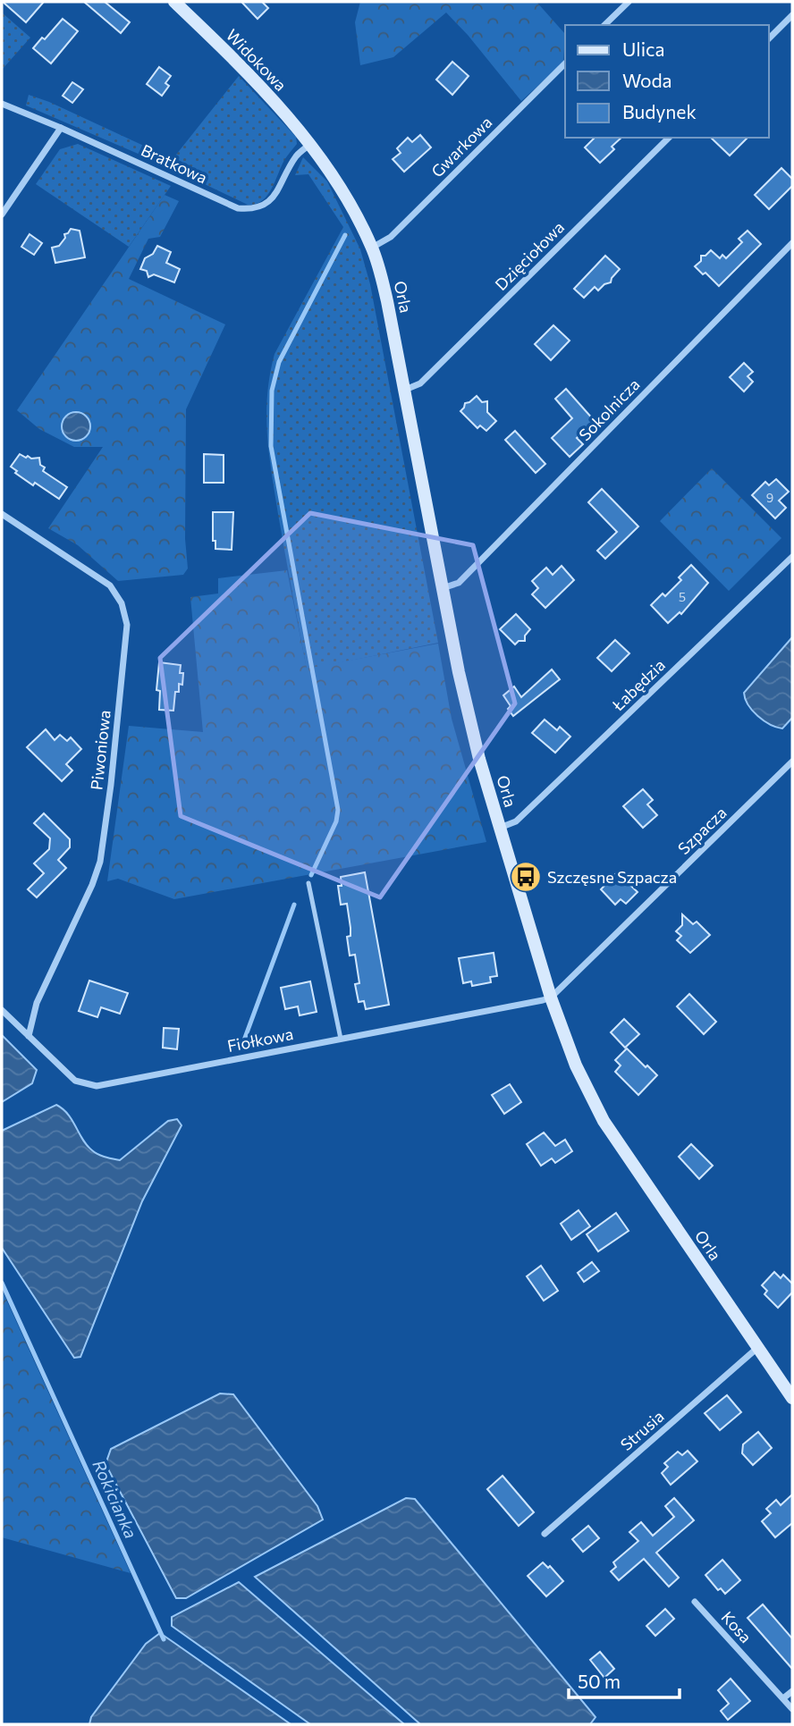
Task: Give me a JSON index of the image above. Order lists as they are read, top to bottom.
{
  "streets": {
    "street": [
      "Widokowa",
      "Gwarkowa",
      "Bratkowa",
      "Dzięciołowa",
      "Orla",
      "Sokolnicza",
      "Łabędzia",
      "Piwoniowa",
      "Szpacza",
      "Fiołkowa",
      "Strusia",
      "Kosa"
    ]
  },
  "crossings": [
    ["Widokowa", "Bratkowa"],
    ["Widokowa", "Orla"],
    ["Gwarkowa", "Orla"],
    ["Bratkowa", "Orla"],
    ["Dzięciołowa", "Orla"],
    ["Orla", "Sokolnicza"],
    ["Orla", "Łabędzia"],
    ["Orla", "Szpacza"],
    ["Orla", "Fiołkowa"],
    ["Orla", "Strusia"],
    ["Piwoniowa", "Fiołkowa"],
    ["Szpacza", "Fiołkowa"]
  ],
  "water": ["Rokicianka"],
  "places": {
    "bus stop": ["Szczęsne Szpacza"]
  },
  "house_numbers": ["9", "5"],
  "legend": ["Ulica", "Woda", "Budynek"],
  "scale_bar": "50 m"
}
